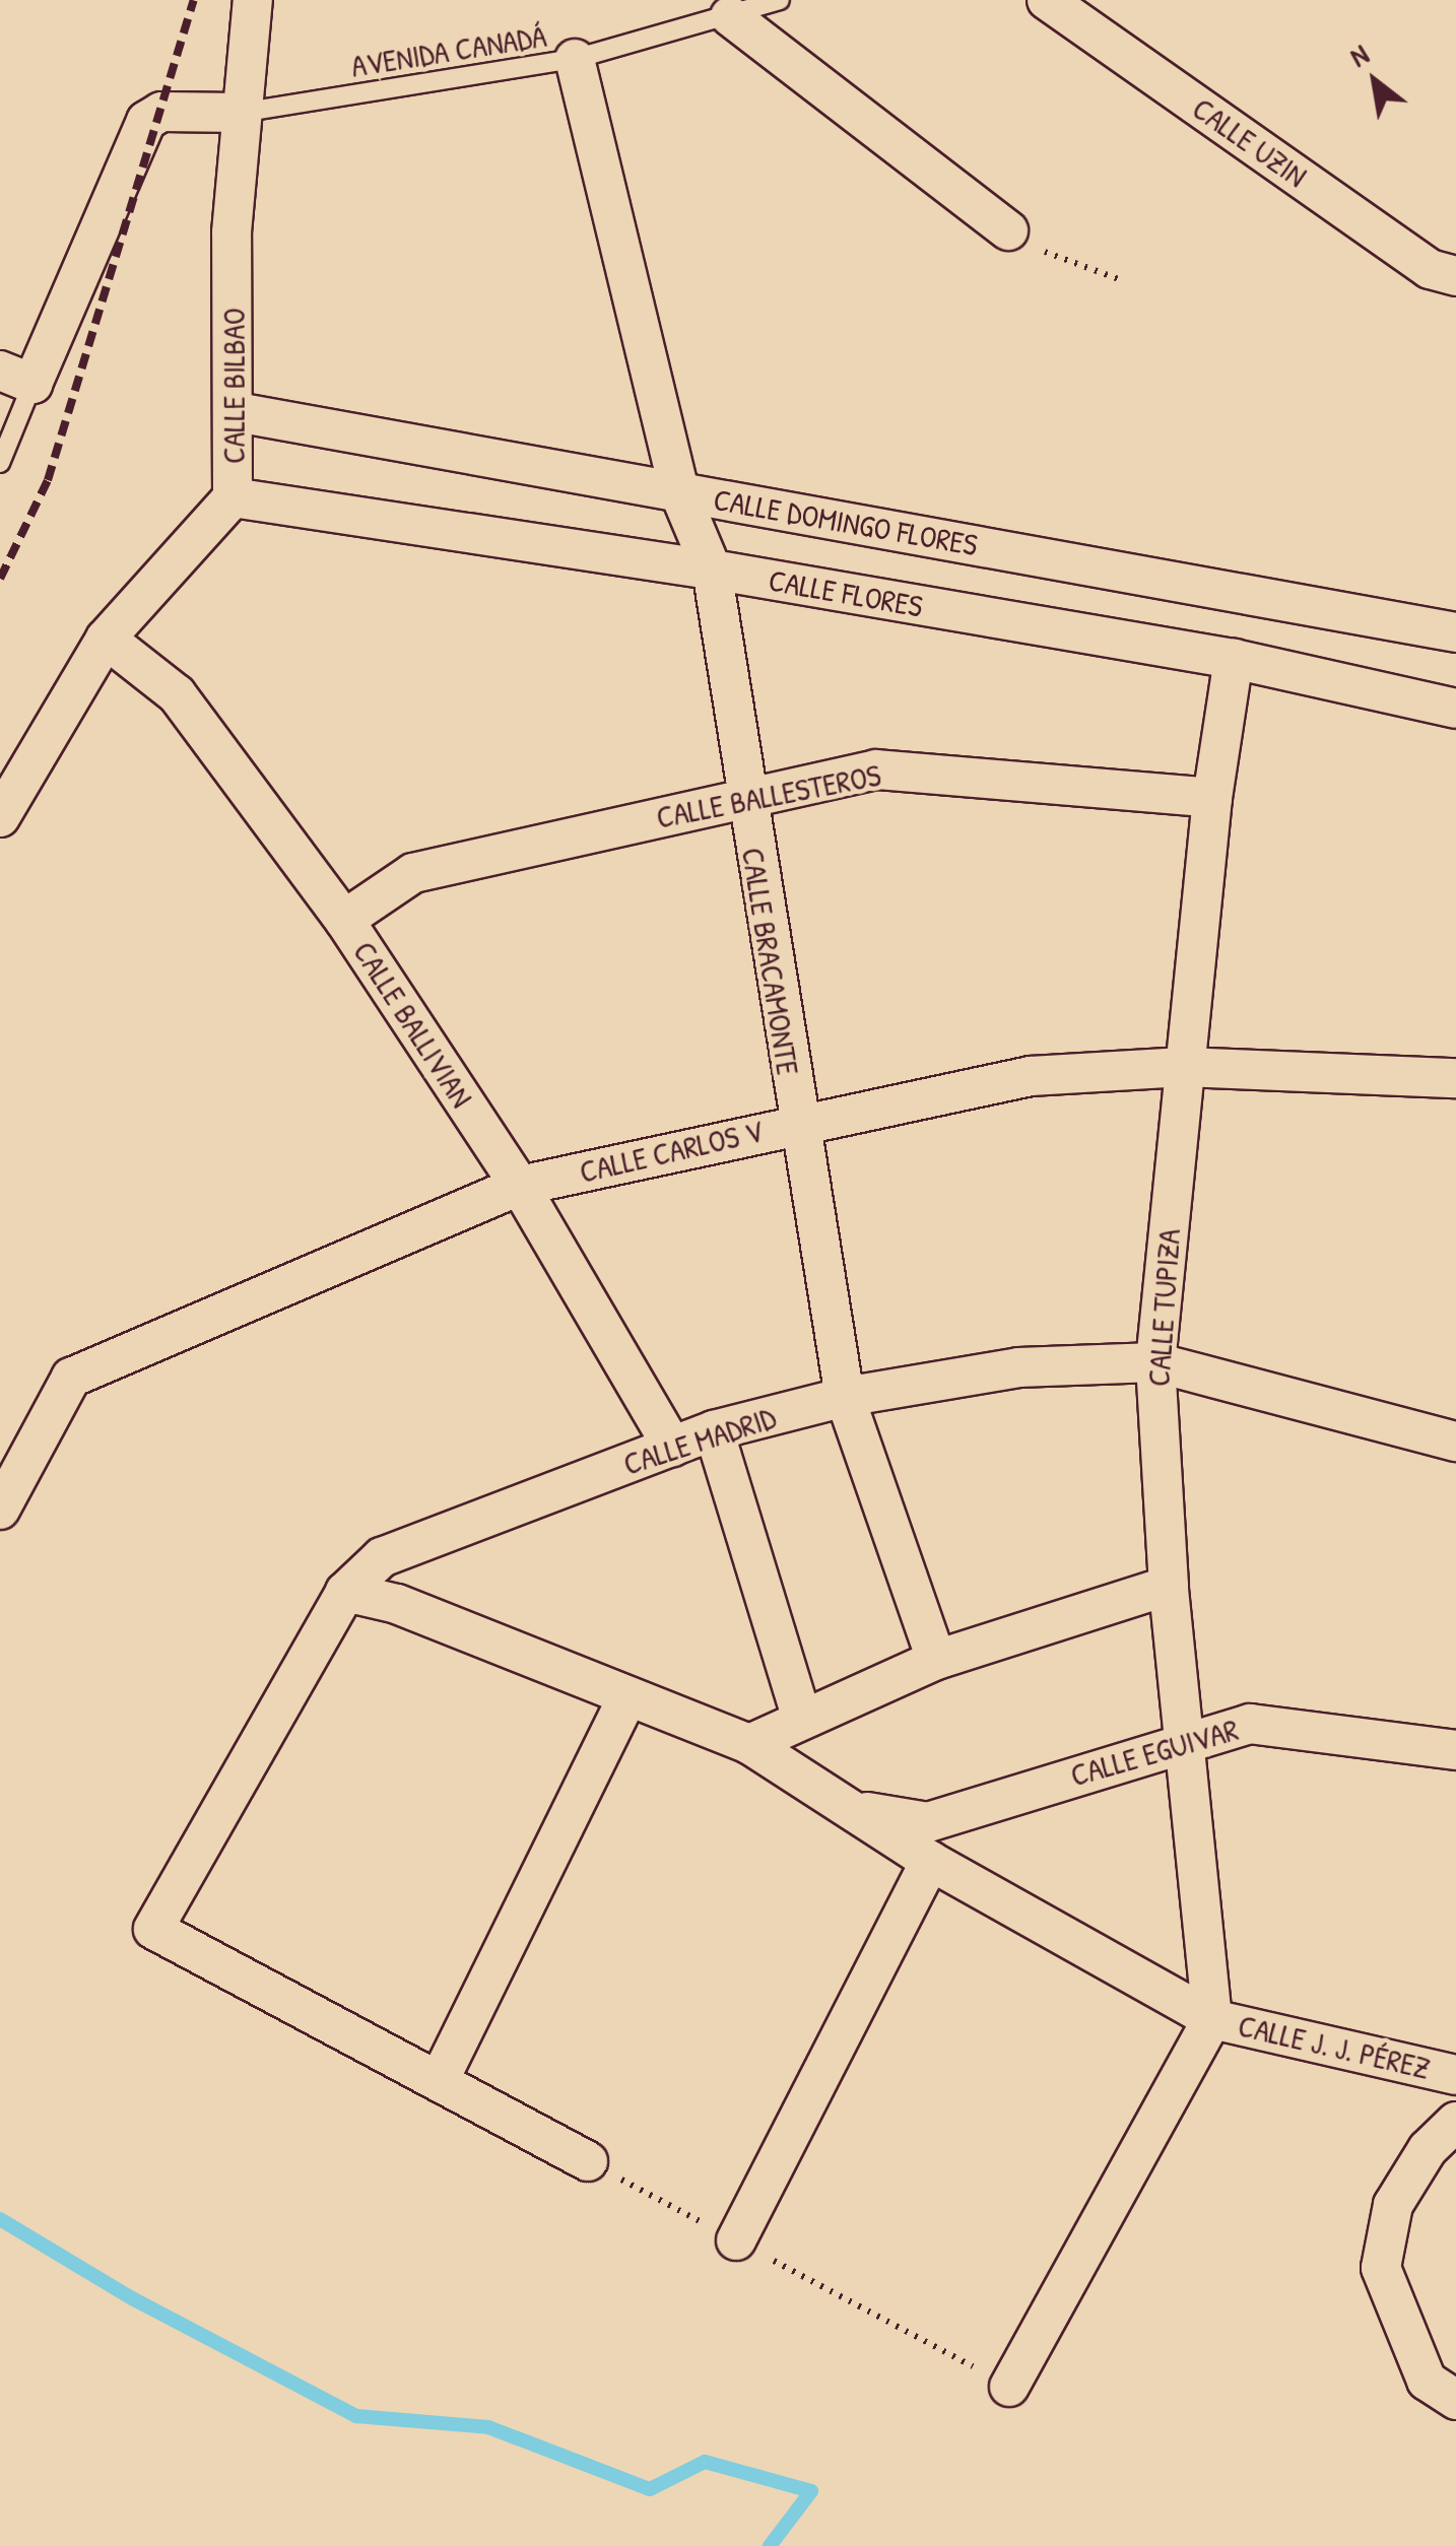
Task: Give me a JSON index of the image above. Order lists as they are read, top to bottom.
{
  "streets": {
    "street": [
      "CALLE UZIN",
      "CALLE BILBAO",
      "CALLE DOMINGO FLORES",
      "CALLE FLORES",
      "CALLE BALLESTEROS",
      "CALLE BRACAMONTE",
      "CALLE BALLIVIAN",
      "CALLE CARLOS V",
      "CALLE TUPIZA",
      "CALLE MADRID",
      "CALLE EGUIVAR",
      "CALLE J. J. PÉREZ"
    ],
    "lane": ["AVENIDA CANADÁ"]
  },
  "crossings": [
    ["AVENIDA CANADÁ", "CALLE BILBAO"],
    ["AVENIDA CANADÁ", "CALLE BRACAMONTE"],
    ["CALLE BILBAO", "CALLE DOMINGO FLORES"],
    ["CALLE BILBAO", "CALLE FLORES"],
    ["CALLE BILBAO", "CALLE BALLIVIAN"],
    ["CALLE DOMINGO FLORES", "CALLE BRACAMONTE"],
    ["CALLE FLORES", "CALLE BRACAMONTE"],
    ["CALLE FLORES", "CALLE TUPIZA"],
    ["CALLE BALLESTEROS", "CALLE BRACAMONTE"],
    ["CALLE BALLESTEROS", "CALLE BALLIVIAN"],
    ["CALLE BALLESTEROS", "CALLE TUPIZA"],
    ["CALLE BRACAMONTE", "CALLE CARLOS V"],
    ["CALLE BRACAMONTE", "CALLE MADRID"],
    ["CALLE BALLIVIAN", "CALLE CARLOS V"],
    ["CALLE BALLIVIAN", "CALLE MADRID"],
    ["CALLE CARLOS V", "CALLE TUPIZA"],
    ["CALLE TUPIZA", "CALLE MADRID"],
    ["CALLE TUPIZA", "CALLE EGUIVAR"],
    ["CALLE TUPIZA", "CALLE J. J. PÉREZ"],
    ["CALLE MADRID", "CALLE J. J. PÉREZ"],
    ["CALLE EGUIVAR", "CALLE J. J. PÉREZ"]
  ],
  "north": "top left"
}
